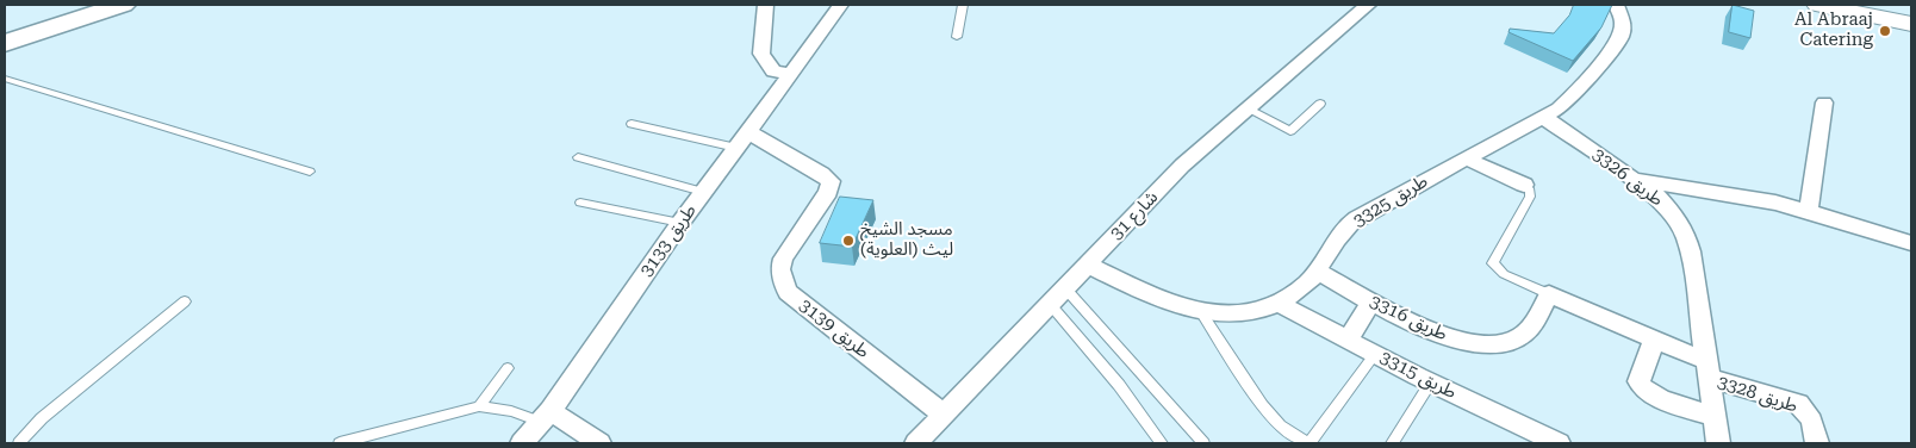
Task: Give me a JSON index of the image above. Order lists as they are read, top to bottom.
{
  "streets": {
    "street": [
      "طريق 3326",
      "طريق 3325",
      "شارع 31",
      "طريق 3133",
      "طريق 3316",
      "طريق 3139",
      "طريق 3315",
      "طريق 3328"
    ]
  },
  "crossings": [
    ["طريق 3326", "طريق 3325"],
    ["طريق 3326", "طريق 3328"],
    ["طريق 3325", "شارع 31"],
    ["طريق 3325", "طريق 3316"],
    ["طريق 3325", "طريق 3315"],
    ["شارع 31", "طريق 3139"],
    ["طريق 3133", "طريق 3139"]
  ],
  "places": ["Al Abraaj Catering", "مسجد الشيخ ليث (العلوية)"]
}
